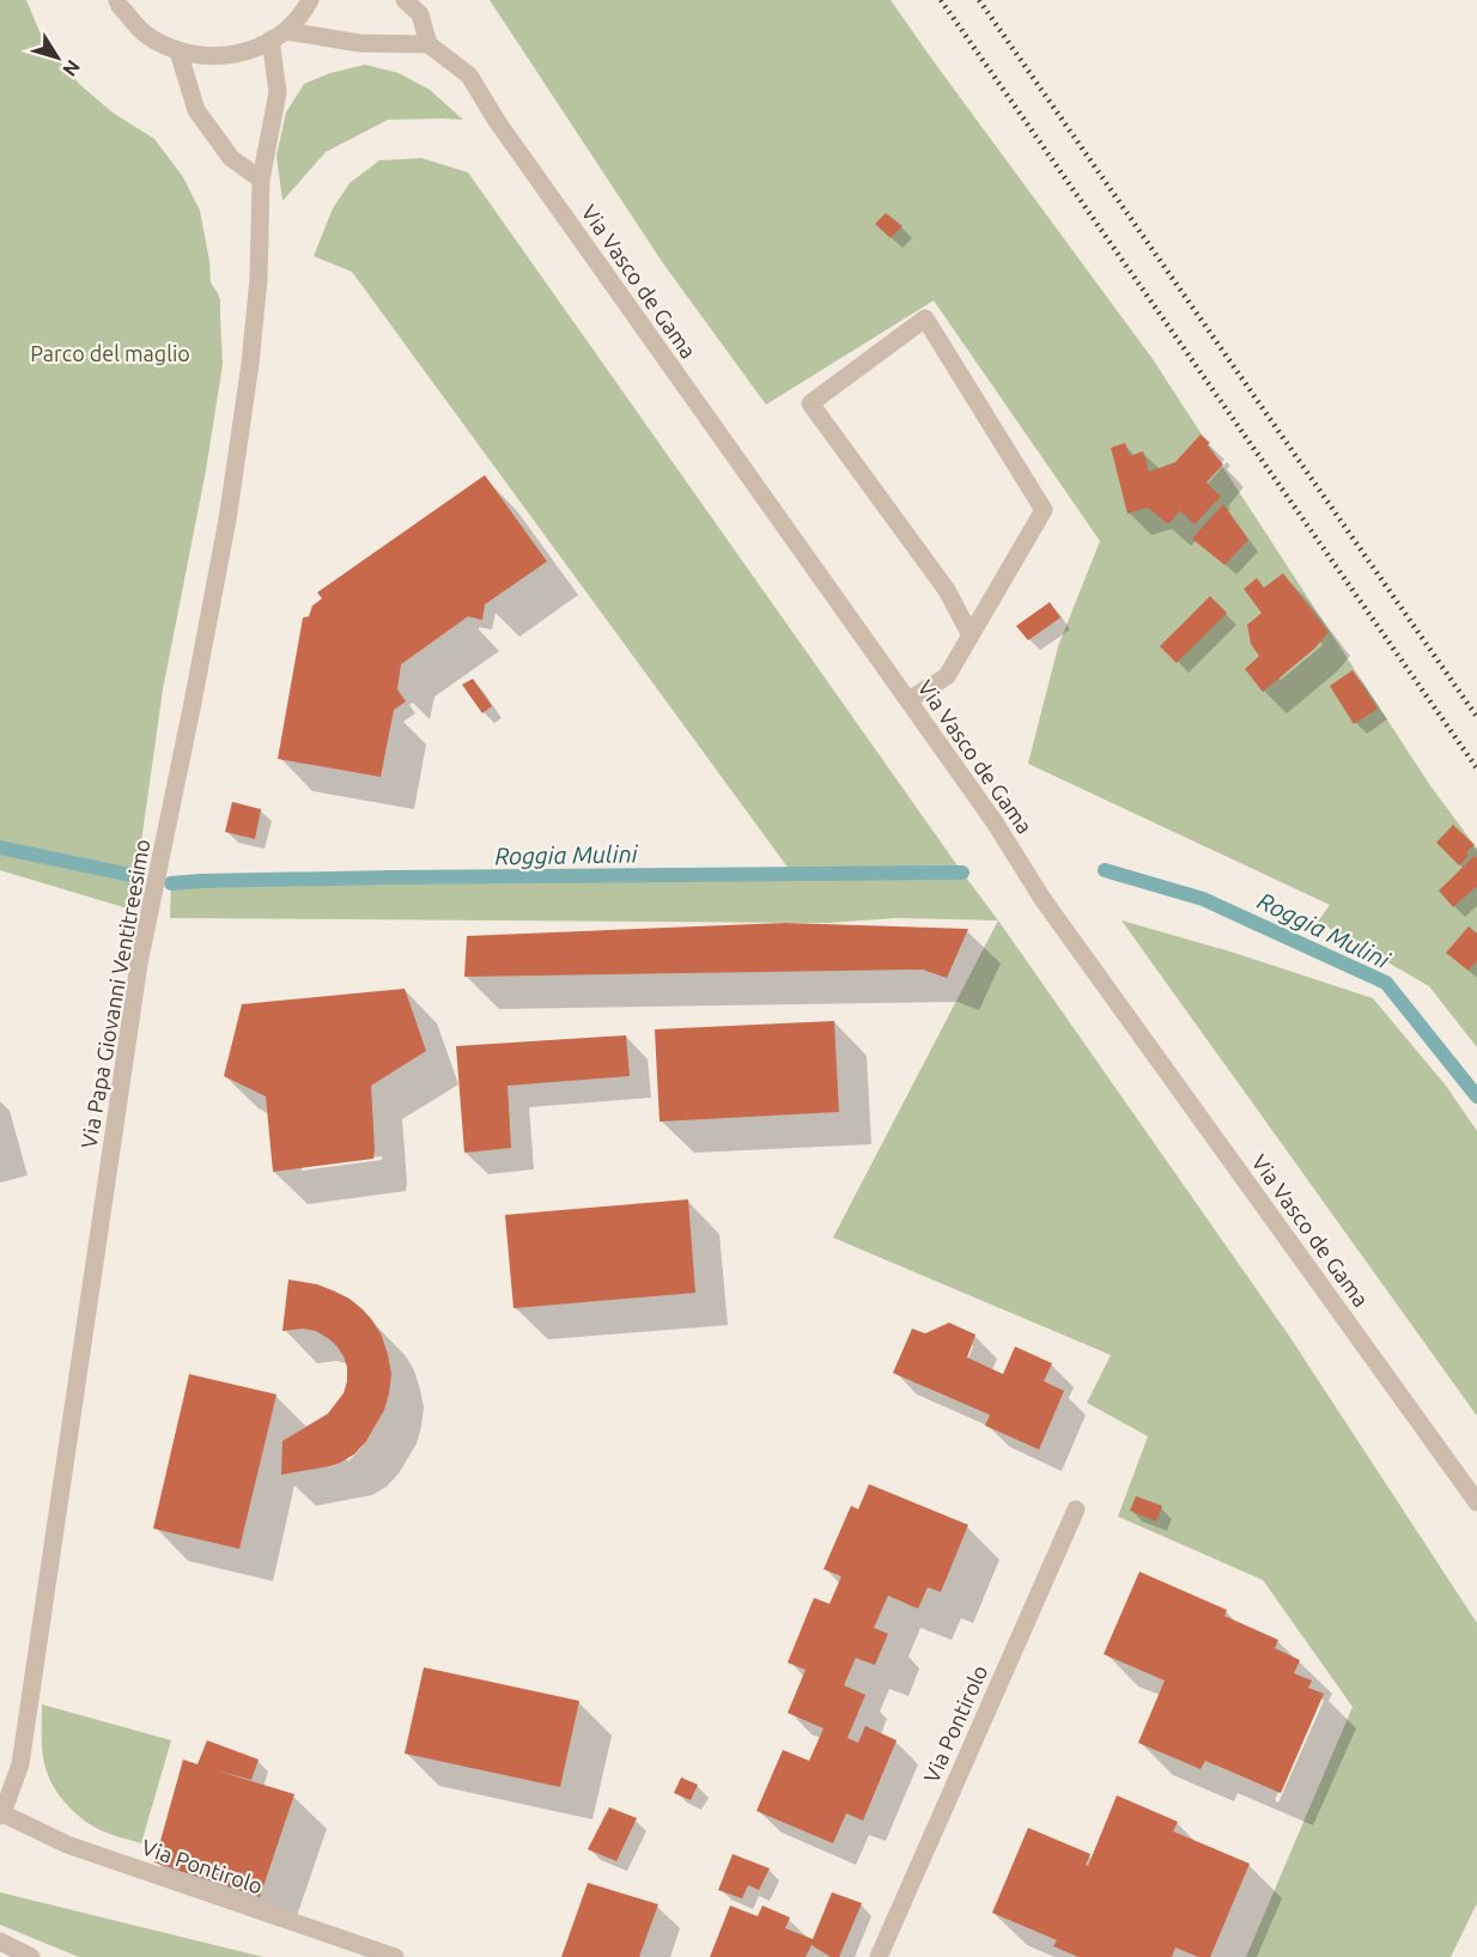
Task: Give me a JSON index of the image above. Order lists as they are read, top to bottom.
{
  "streets": {
    "street": ["Via Vasco de Gama", "Via Papa Giovanni Ventitreesimo", "Via Pontirolo"]
  },
  "crossings": [
    ["Via Papa Giovanni Ventitreesimo", "Via Pontirolo"]
  ],
  "water": ["Roggia Mulini"],
  "parks": ["Parco del maglio"],
  "north": "bottom right"
}
